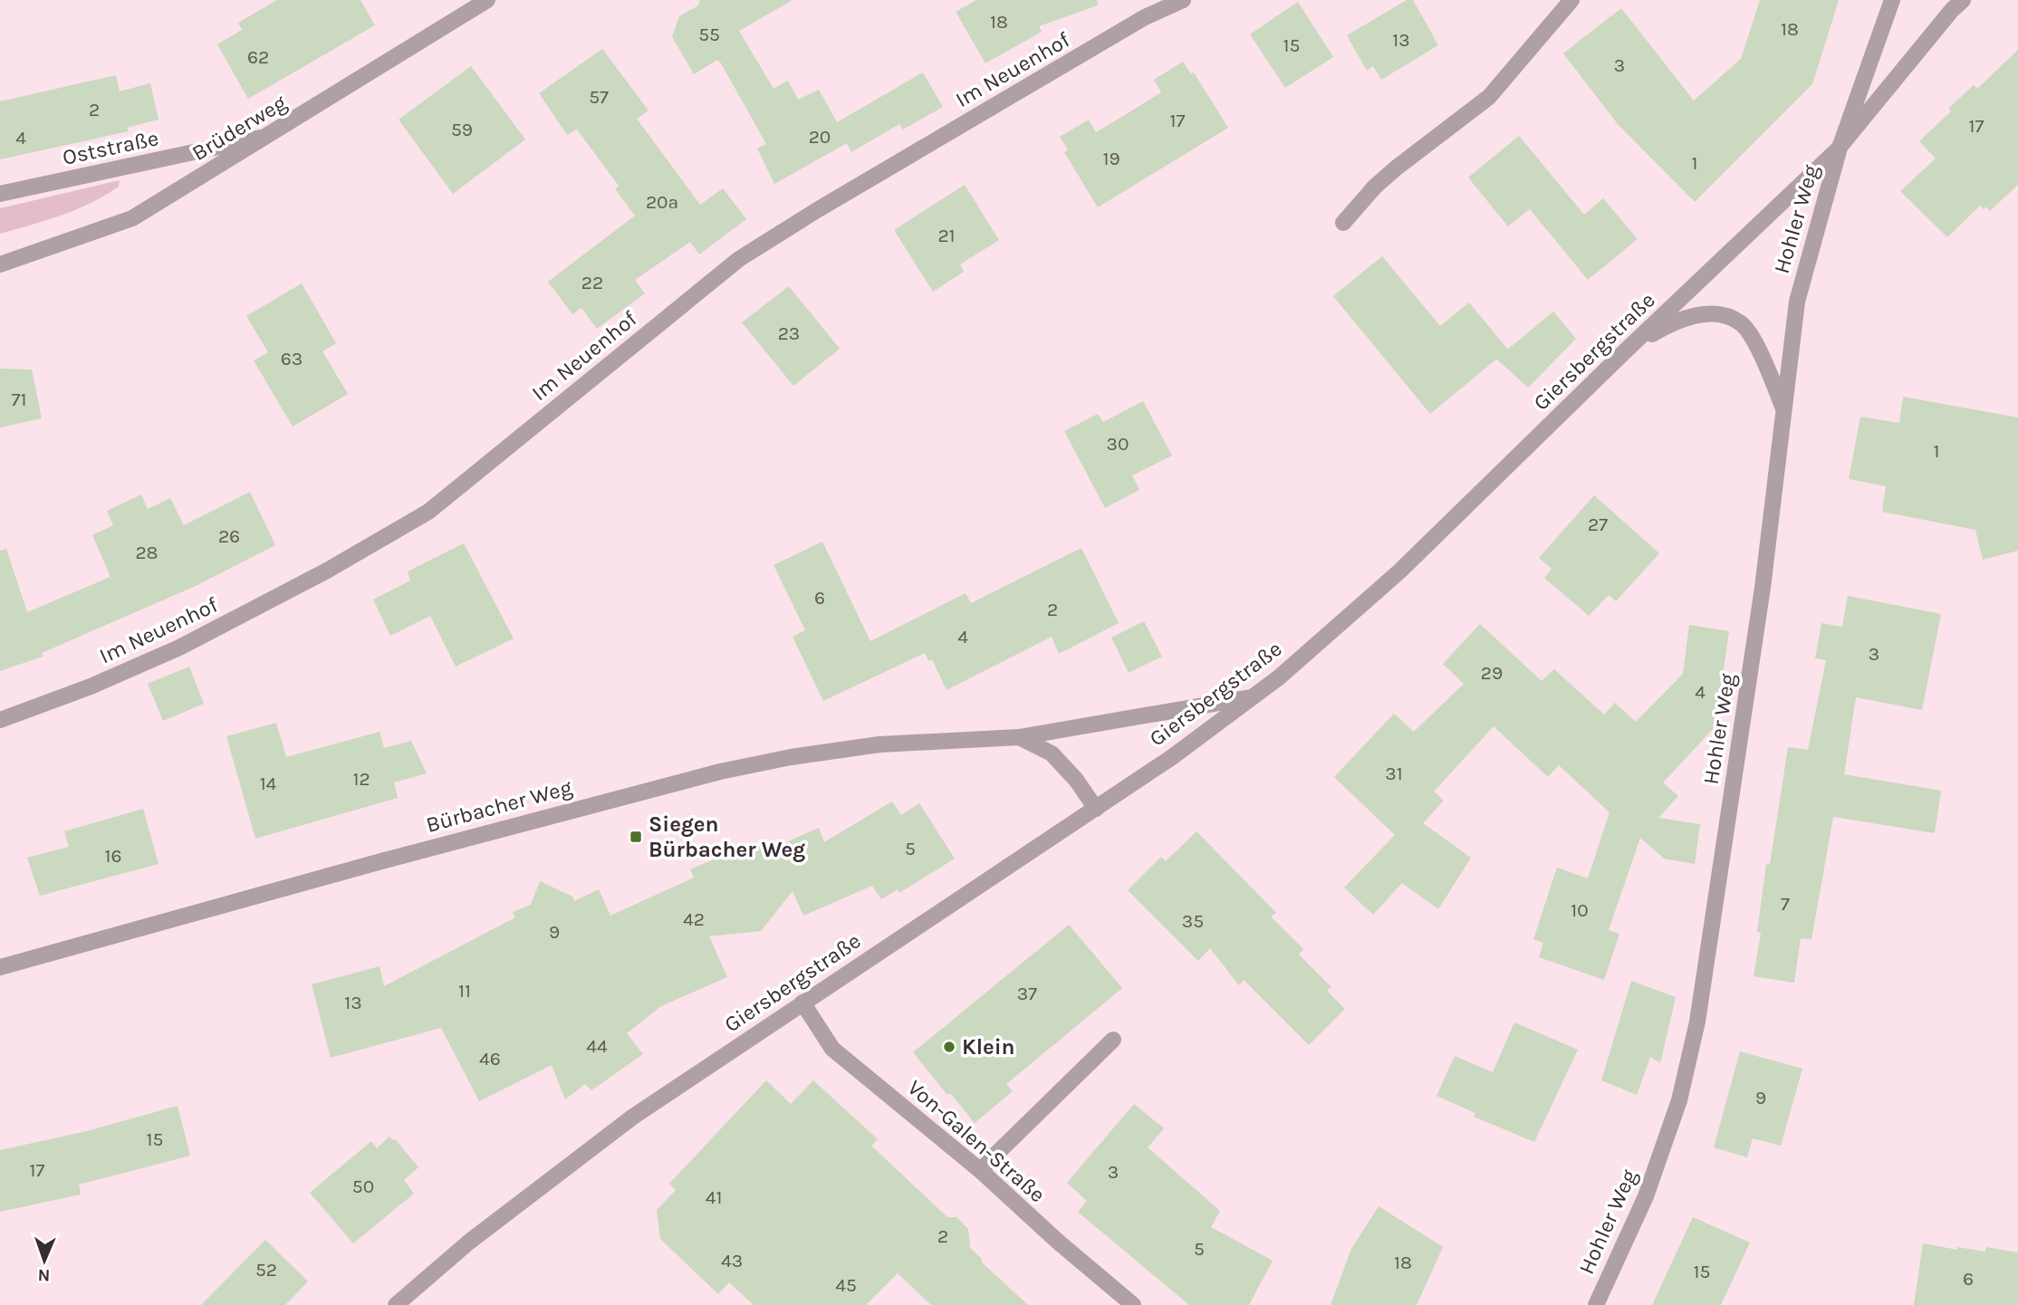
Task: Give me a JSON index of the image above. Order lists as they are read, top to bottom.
{
  "streets": {
    "street": [
      "Im Neuenhof",
      "Brüderweg",
      "Oststraße",
      "Hohler Weg",
      "Giersbergstraße",
      "Bürbacher Weg",
      "Von-Galen-Straße"
    ]
  },
  "crossings": [
    ["Brüderweg", "Oststraße"],
    ["Hohler Weg", "Giersbergstraße"],
    ["Giersbergstraße", "Bürbacher Weg"],
    ["Giersbergstraße", "Von-Galen-Straße"]
  ],
  "places": {
    "transit": ["Siegen Bürbacher Weg"],
    "other": ["Klein"]
  },
  "house_numbers": [
    "18",
    "18",
    "55",
    "13",
    "15",
    "62",
    "3",
    "57",
    "2",
    "17",
    "17",
    "59",
    "20",
    "4",
    "19",
    "1",
    "20a",
    "21",
    "22",
    "23",
    "63",
    "71",
    "30",
    "1",
    "27",
    "26",
    "28",
    "6",
    "2",
    "4",
    "3",
    "29",
    "4",
    "31",
    "12",
    "14",
    "5",
    "16",
    "7",
    "10",
    "42",
    "35",
    "9",
    "11",
    "37",
    "13",
    "44",
    "46",
    "9",
    "15",
    "17",
    "3",
    "50",
    "41",
    "2",
    "5",
    "43",
    "18",
    "52",
    "15",
    "6",
    "45"
  ],
  "north": "bottom"
}
